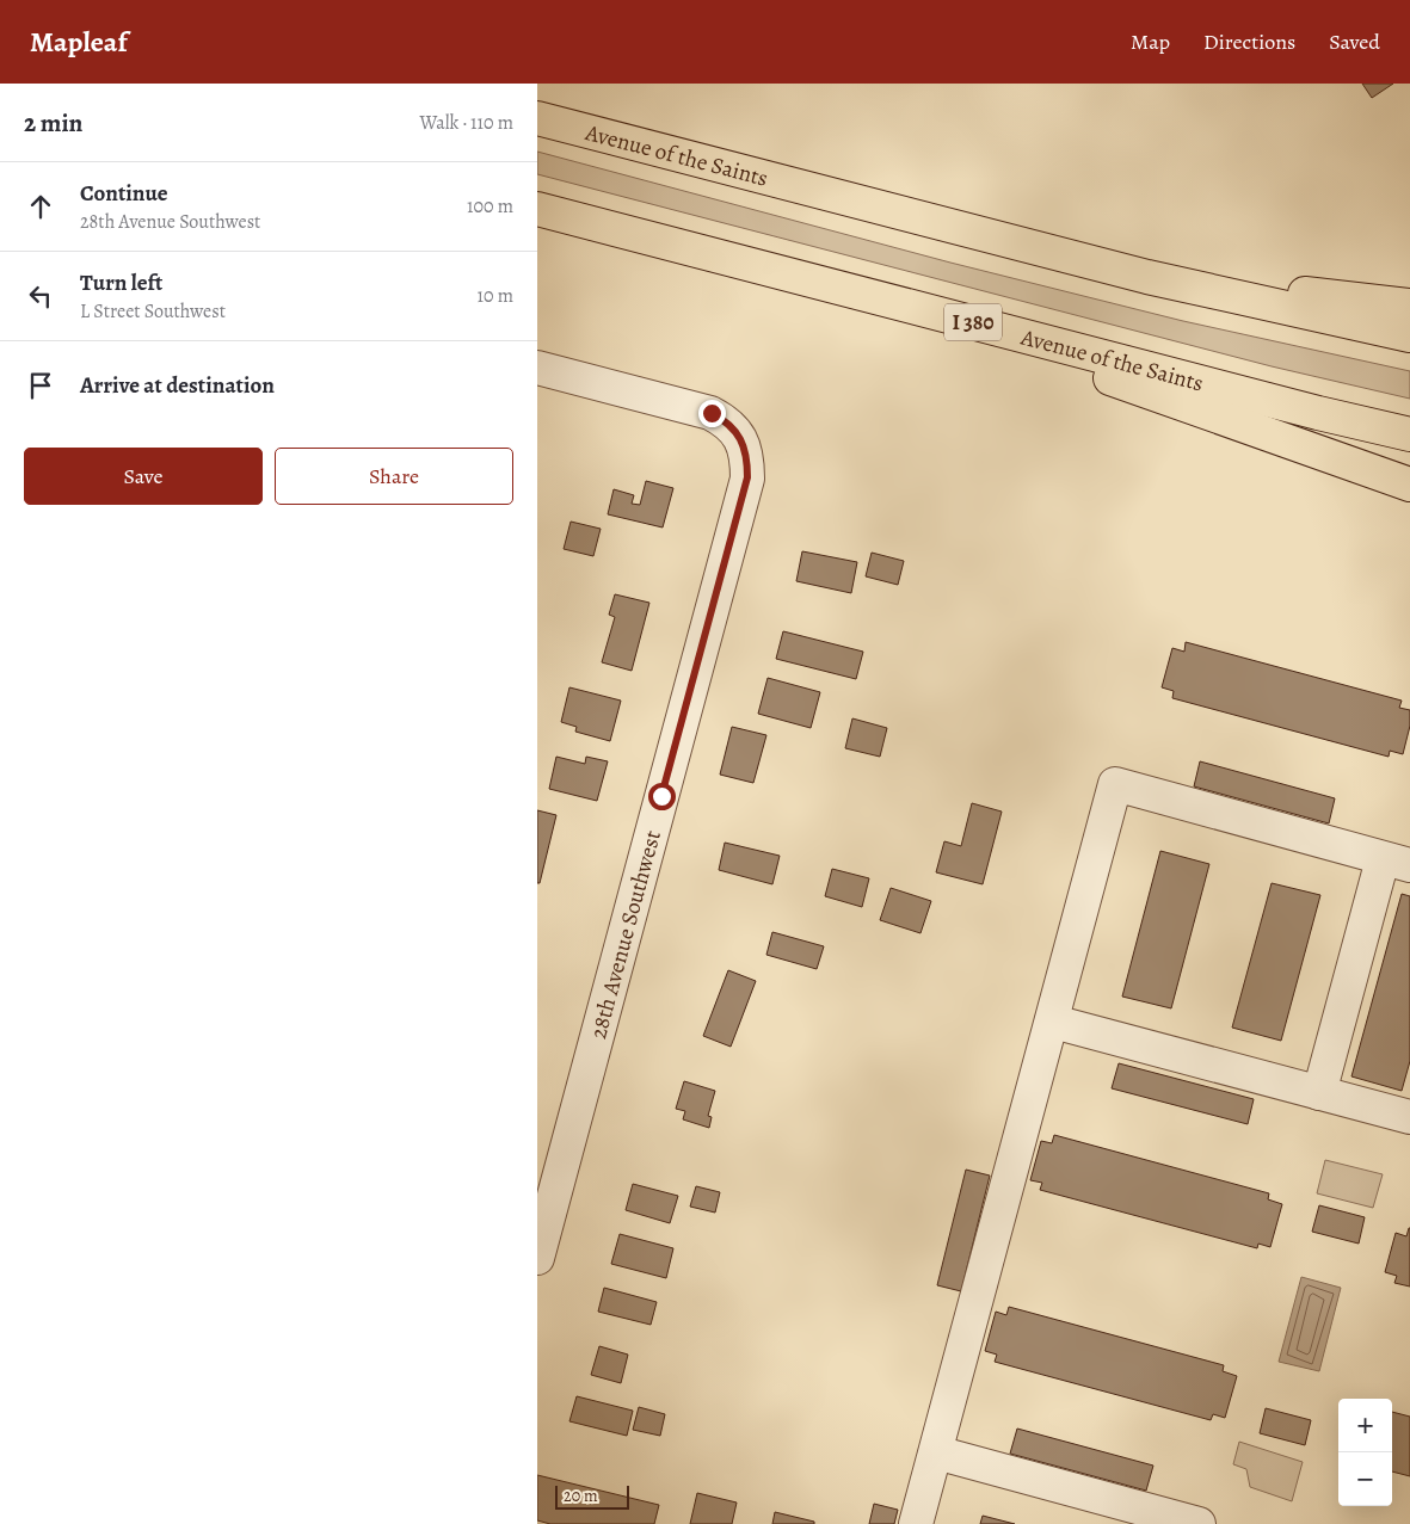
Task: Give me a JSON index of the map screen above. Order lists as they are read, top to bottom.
{
  "streets": {
    "highway": ["Avenue of the Saints", "I 380"],
    "street": ["28th Avenue Southwest"]
  },
  "scale_bar": "20 m",
  "page": {
    "header": "Mapleaf",
    "nav": ["Map", "Directions", "Saved"],
    "heading": ["2 min", "Walk · 110 m"],
    "list": [
      ["Continue", "28th Avenue Southwest", "100 m"],
      ["Turn left", "L Street Southwest", "10 m"],
      "Arrive at destination"
    ],
    "buttons": ["Save", "Share"],
    "map_buttons": ["+", "−"],
    "scale": "20 m"
  }
}
